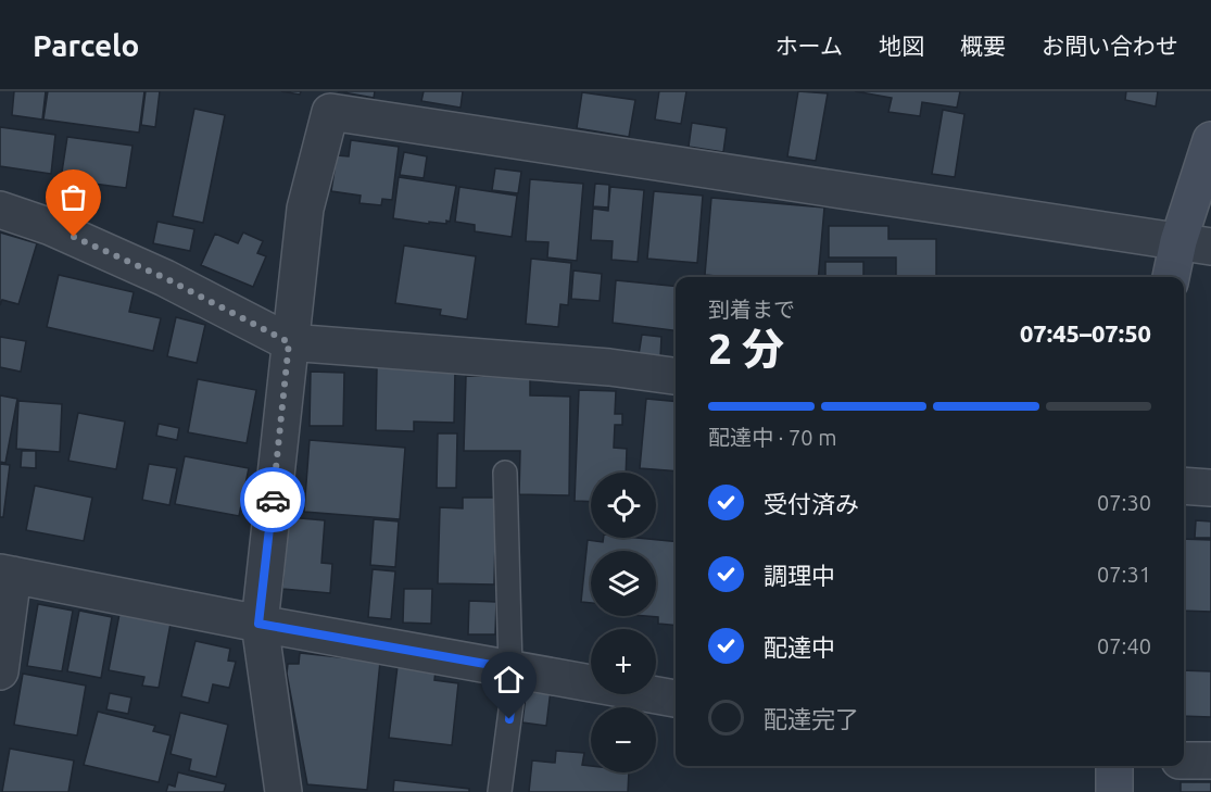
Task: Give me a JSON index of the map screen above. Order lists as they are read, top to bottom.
{
  "page": {
    "header": "Parcelo",
    "nav": [
      "ホーム",
      "地図",
      "概要",
      "お問い合わせ"
    ],
    "heading": ["2 分", "到着まで", "07:45–07:50"],
    "bar": "配達中 · 70 m",
    "list": [
      ["受付済み", "07:30"],
      ["調理中", "07:31"],
      ["配達中", "07:40"],
      "配達完了"
    ],
    "map_buttons": ["+", "−"]
  }
}
